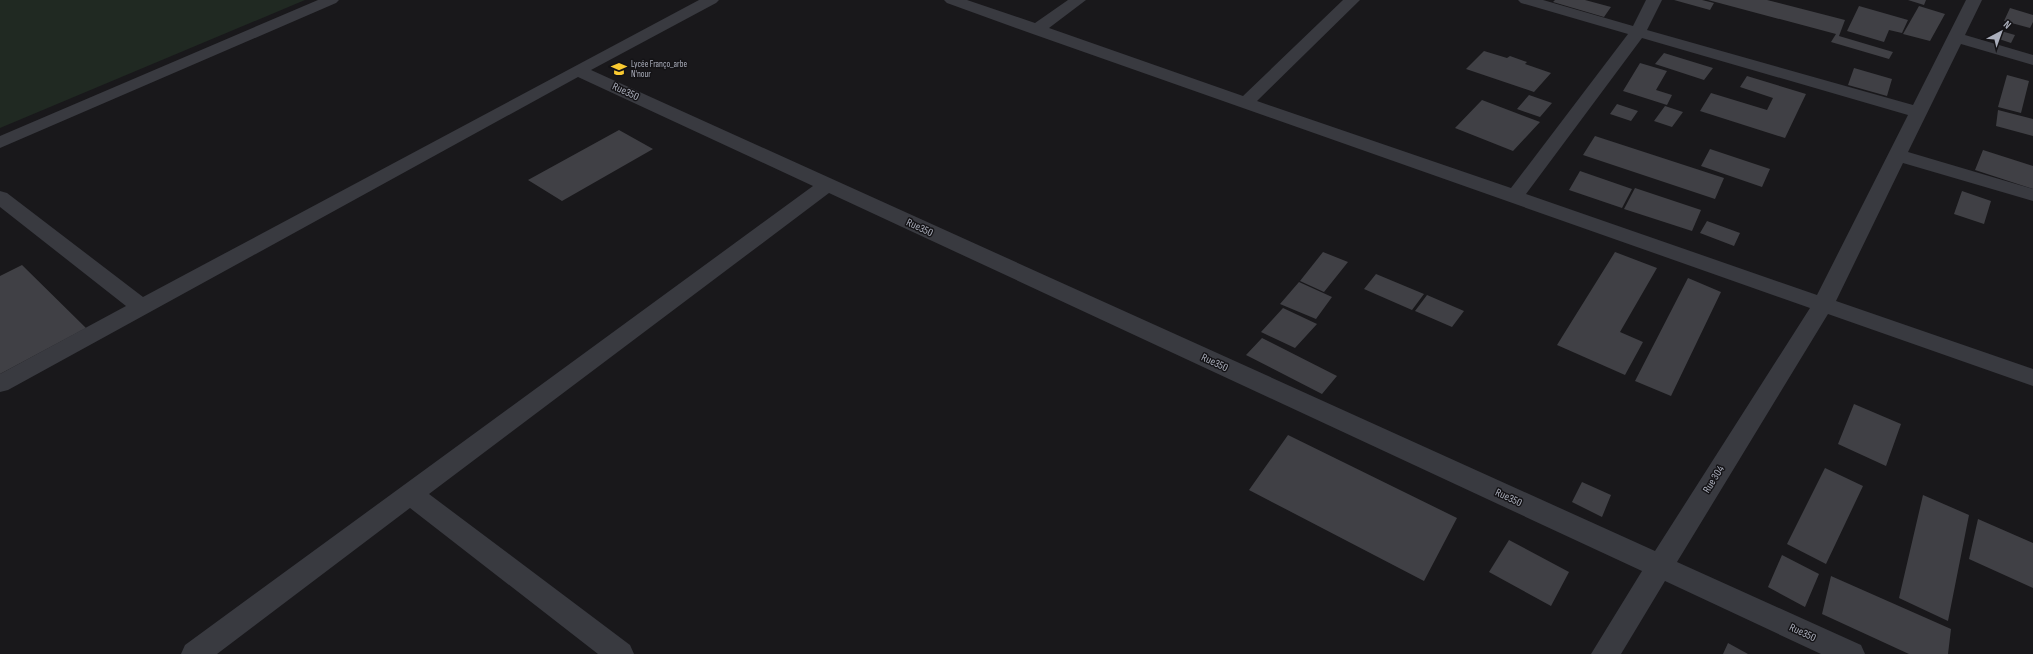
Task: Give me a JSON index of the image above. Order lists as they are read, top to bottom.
{
  "streets": {
    "street": ["Rue350", "Rue 304"]
  },
  "crossings": [
    ["Rue350", "Rue 304"]
  ],
  "places": {
    "school or university": ["Lycée Franço_arbe N'nour"]
  },
  "north": "top right"
}
